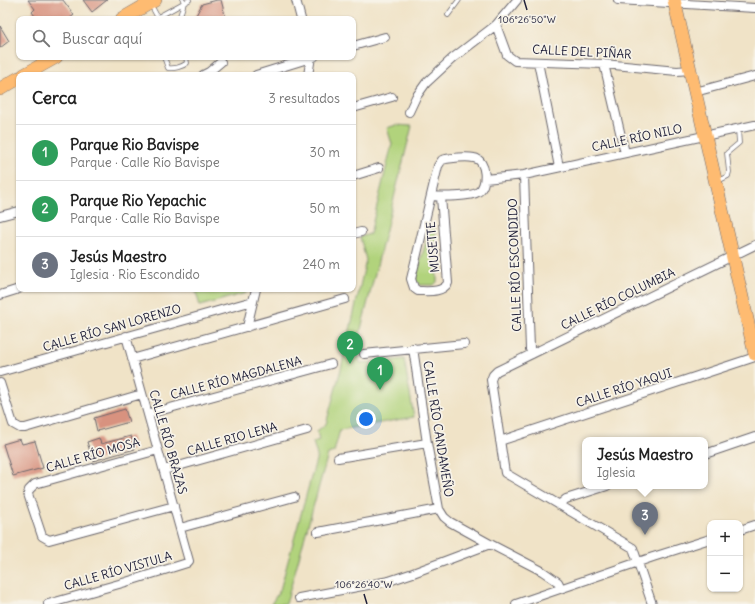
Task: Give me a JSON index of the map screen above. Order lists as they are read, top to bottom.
{
  "streets": {
    "street": [
      "CALLE DEL PIÑAR",
      "CALLE RÍO NILO",
      "MUSETTE",
      "CALLE RÍO ESCONDIDO",
      "CALLE RÍO COLUMBIA",
      "CALLE RÍO SAN LORENZO",
      "CALLE RÍO MAGDALENA",
      "CALLE RÍO YAQUI",
      "CALLE RÍO CANDAMEÑO",
      "CALLE RIO LENA",
      "CALLE RÍO BRAZAS",
      "CALLE RÍO MOSA",
      "CALLE RÍO VISTULA"
    ]
  },
  "crossings": [
    ["CALLE RÍO NILO", "CALLE RÍO ESCONDIDO"],
    ["CALLE RÍO ESCONDIDO", "CALLE RÍO COLUMBIA"],
    ["CALLE RÍO COLUMBIA", "CALLE RÍO YAQUI"],
    ["CALLE RÍO SAN LORENZO", "CALLE RÍO BRAZAS"],
    ["CALLE RÍO MAGDALENA", "CALLE RÍO BRAZAS"],
    ["CALLE RIO LENA", "CALLE RÍO BRAZAS"],
    ["CALLE RÍO BRAZAS", "CALLE RÍO MOSA"],
    ["CALLE RÍO BRAZAS", "CALLE RÍO VISTULA"]
  ],
  "page": {
    "search": "Buscar aquí",
    "heading": ["Cerca", "3 resultados"],
    "list": [
      {
        "mark": "1",
        "name": "Parque Rio Bavispe",
        "note": "Parque · Calle Río Bavispe",
        "value": "30 m"
      },
      {
        "mark": "2",
        "name": "Parque Rio Yepachic",
        "note": "Parque · Calle Río Bavispe",
        "value": "50 m"
      },
      {
        "mark": "3",
        "name": "Jesús Maestro",
        "note": "Iglesia · Rio Escondido",
        "value": "240 m"
      }
    ],
    "pins": ["2", "1", "3"],
    "popup": ["Jesús Maestro", "Iglesia"],
    "map_buttons": ["+", "−"]
  },
  "coordinates": ["106°26'50\"W", "106°26'40\"W"]
}
